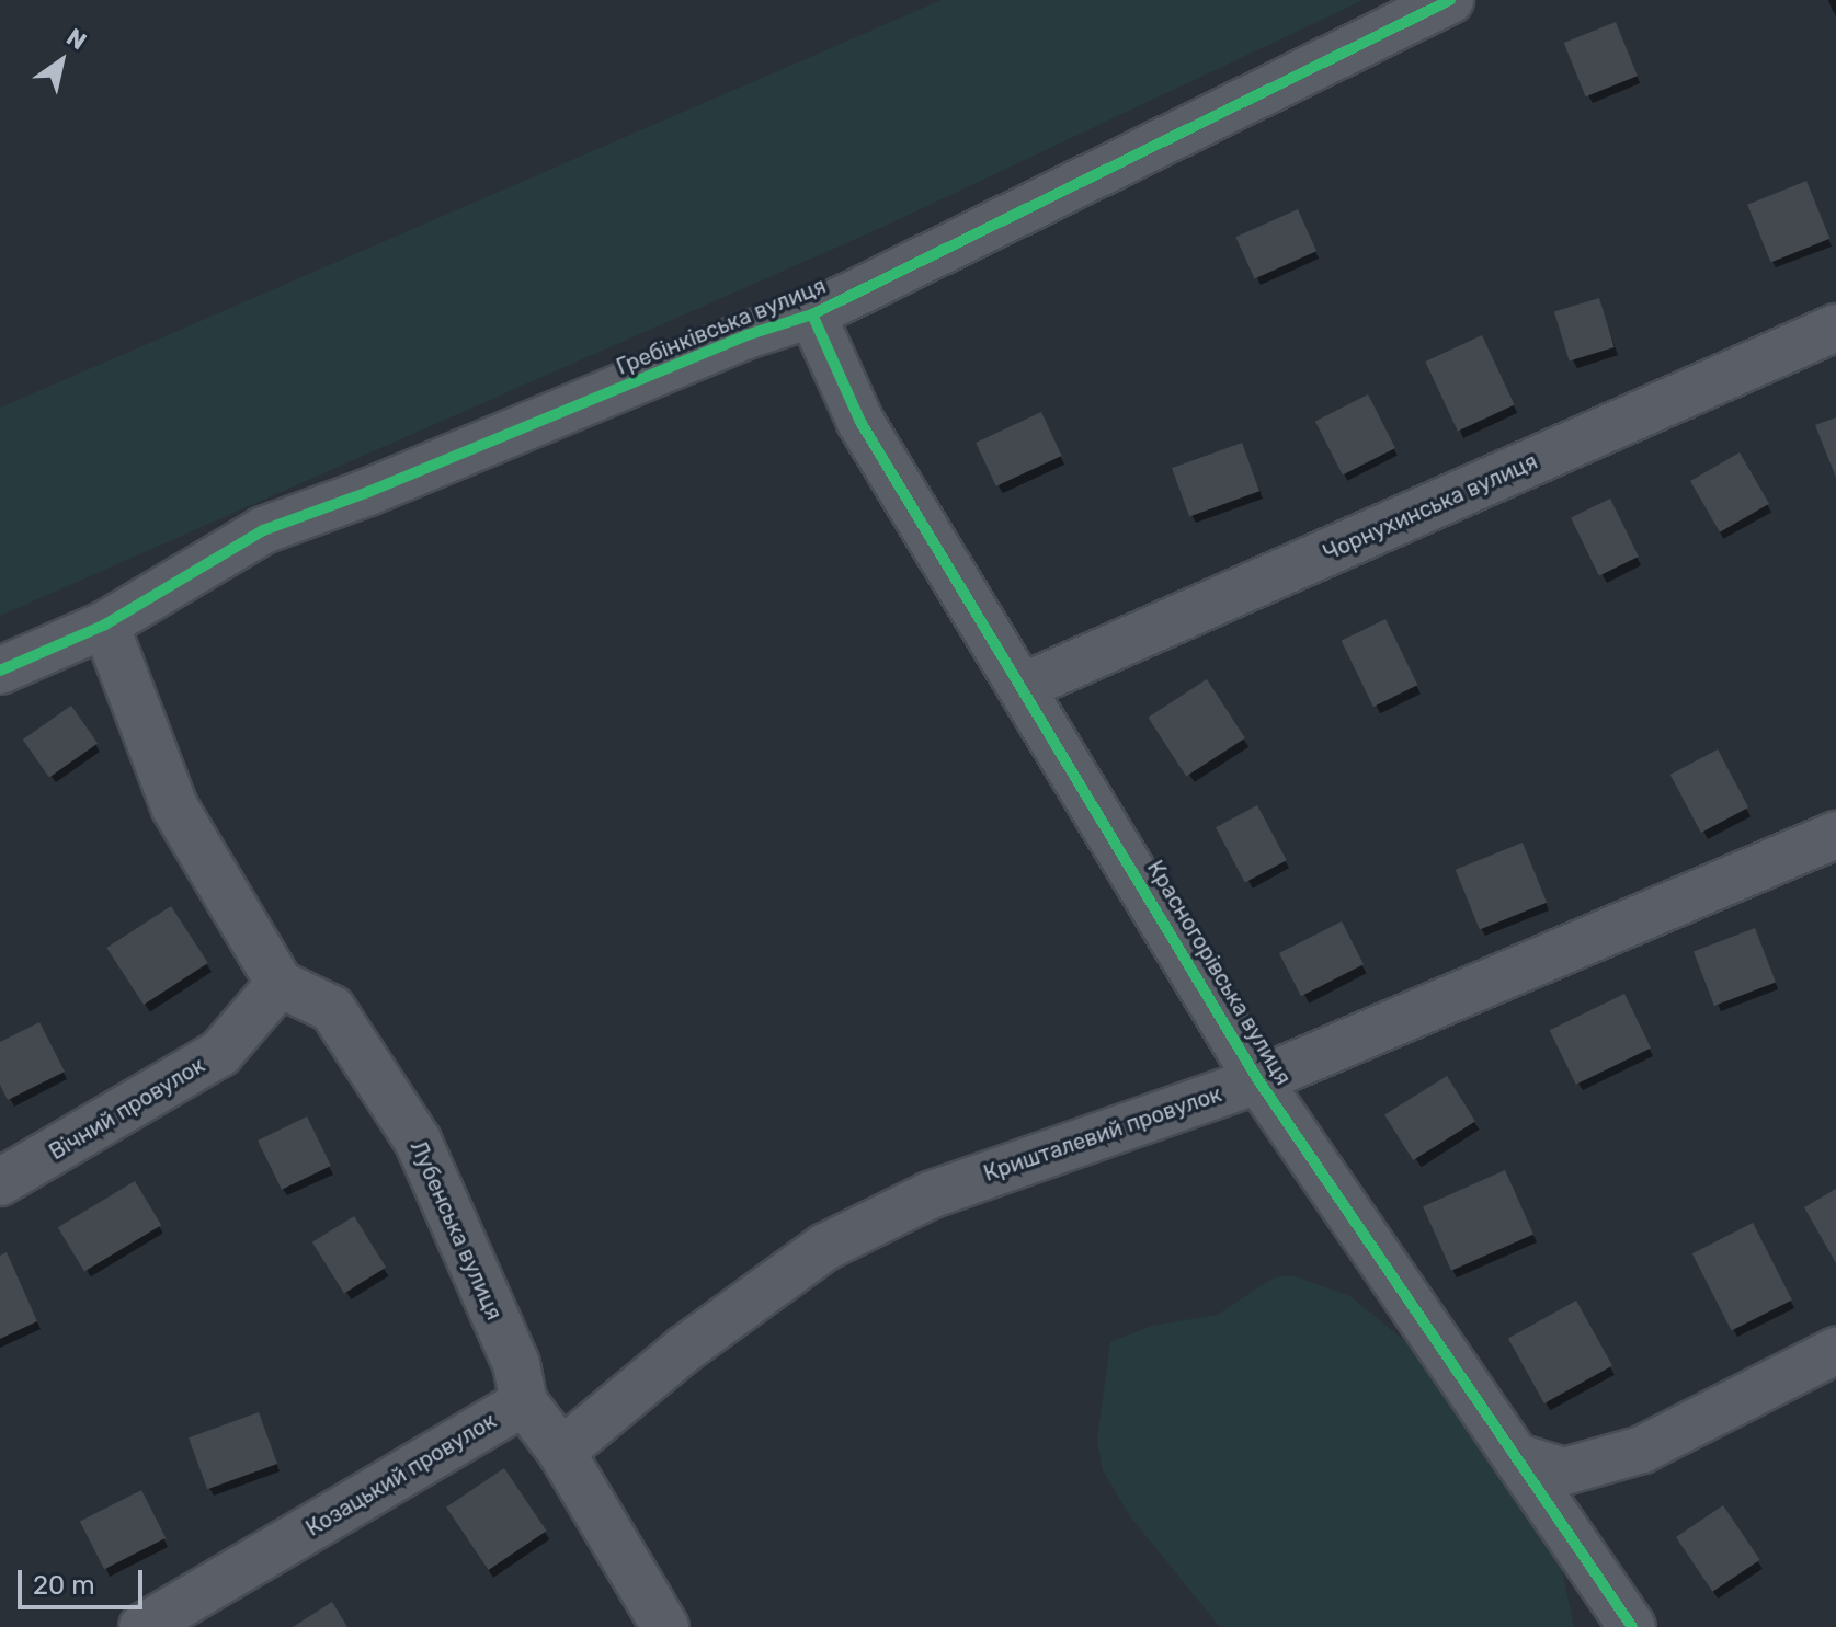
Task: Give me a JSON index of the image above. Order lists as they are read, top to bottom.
{
  "streets": {
    "street": [
      "Гребінківська вулиця",
      "Чорнухинська вулиця",
      "Красногорівська вулиця",
      "Вічний провулок",
      "Кришталевий провулок",
      "Лубенська вулиця",
      "Козацький провулок"
    ]
  },
  "crossings": [
    ["Гребінківська вулиця", "Красногорівська вулиця"],
    ["Чорнухинська вулиця", "Красногорівська вулиця"],
    ["Красногорівська вулиця", "Кришталевий провулок"],
    ["Вічний провулок", "Лубенська вулиця"],
    ["Кришталевий провулок", "Лубенська вулиця"],
    ["Лубенська вулиця", "Козацький провулок"]
  ],
  "scale_bar": "20 m",
  "north": "top right"
}
